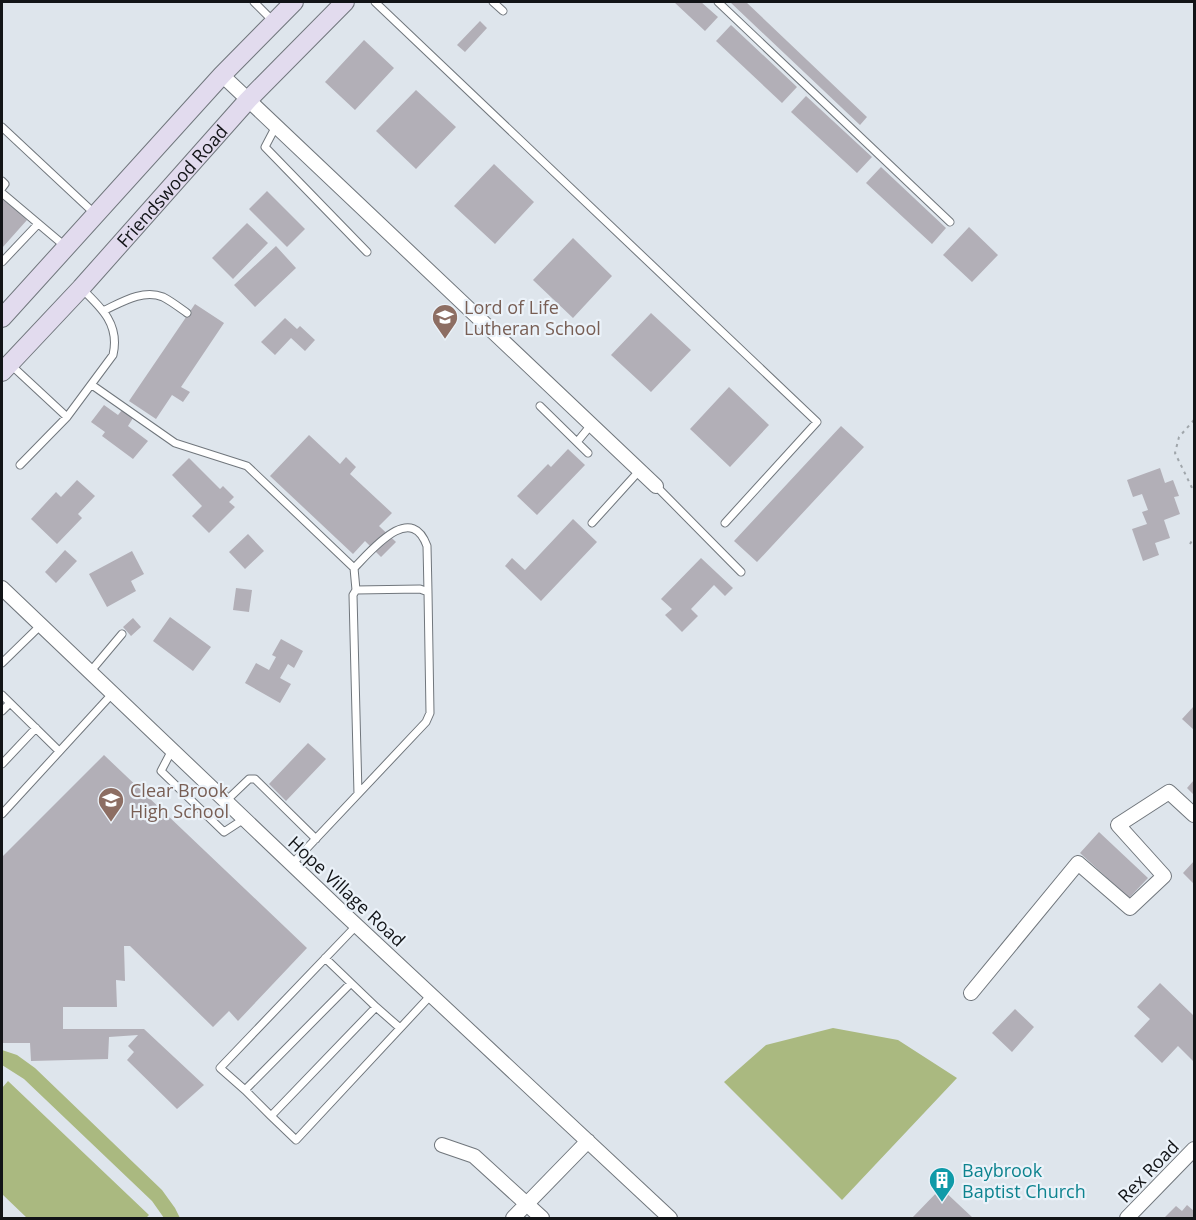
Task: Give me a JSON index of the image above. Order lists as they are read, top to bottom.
{
  "streets": {
    "main road": ["Friendswood Road"],
    "street": ["Hope Village Road", "Rex Road"]
  },
  "places": {
    "school or university": ["Lord of Life Lutheran School", "Clear Brook High School"],
    "building": ["Baybrook Baptist Church"]
  }
}
